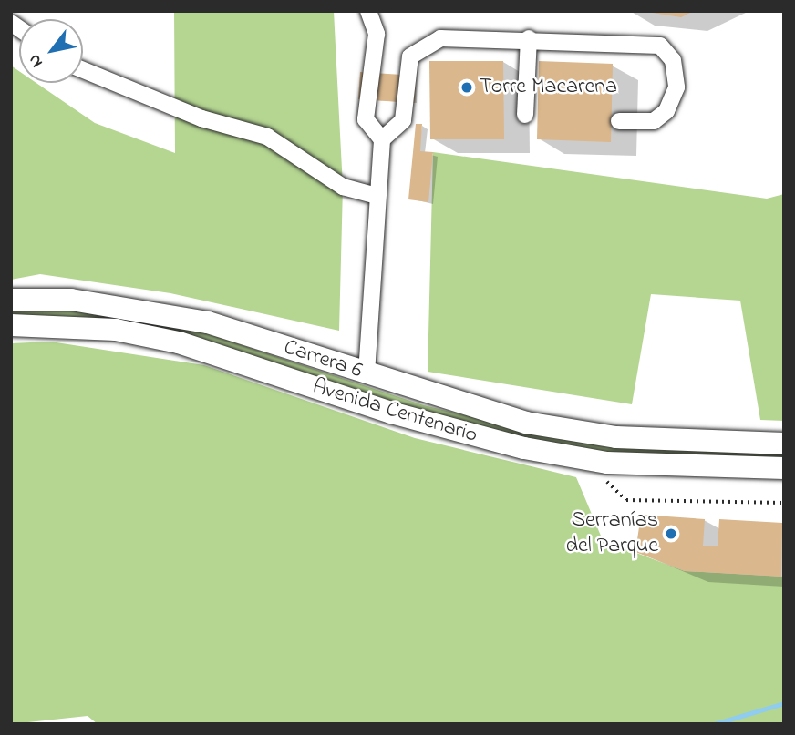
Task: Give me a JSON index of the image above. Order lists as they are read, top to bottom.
{
  "streets": {
    "main road": ["Carrera 6", "Avenida Centenario"]
  },
  "places": ["Torre Macarena", "Serranías del Parque"],
  "north": "bottom left"
}
